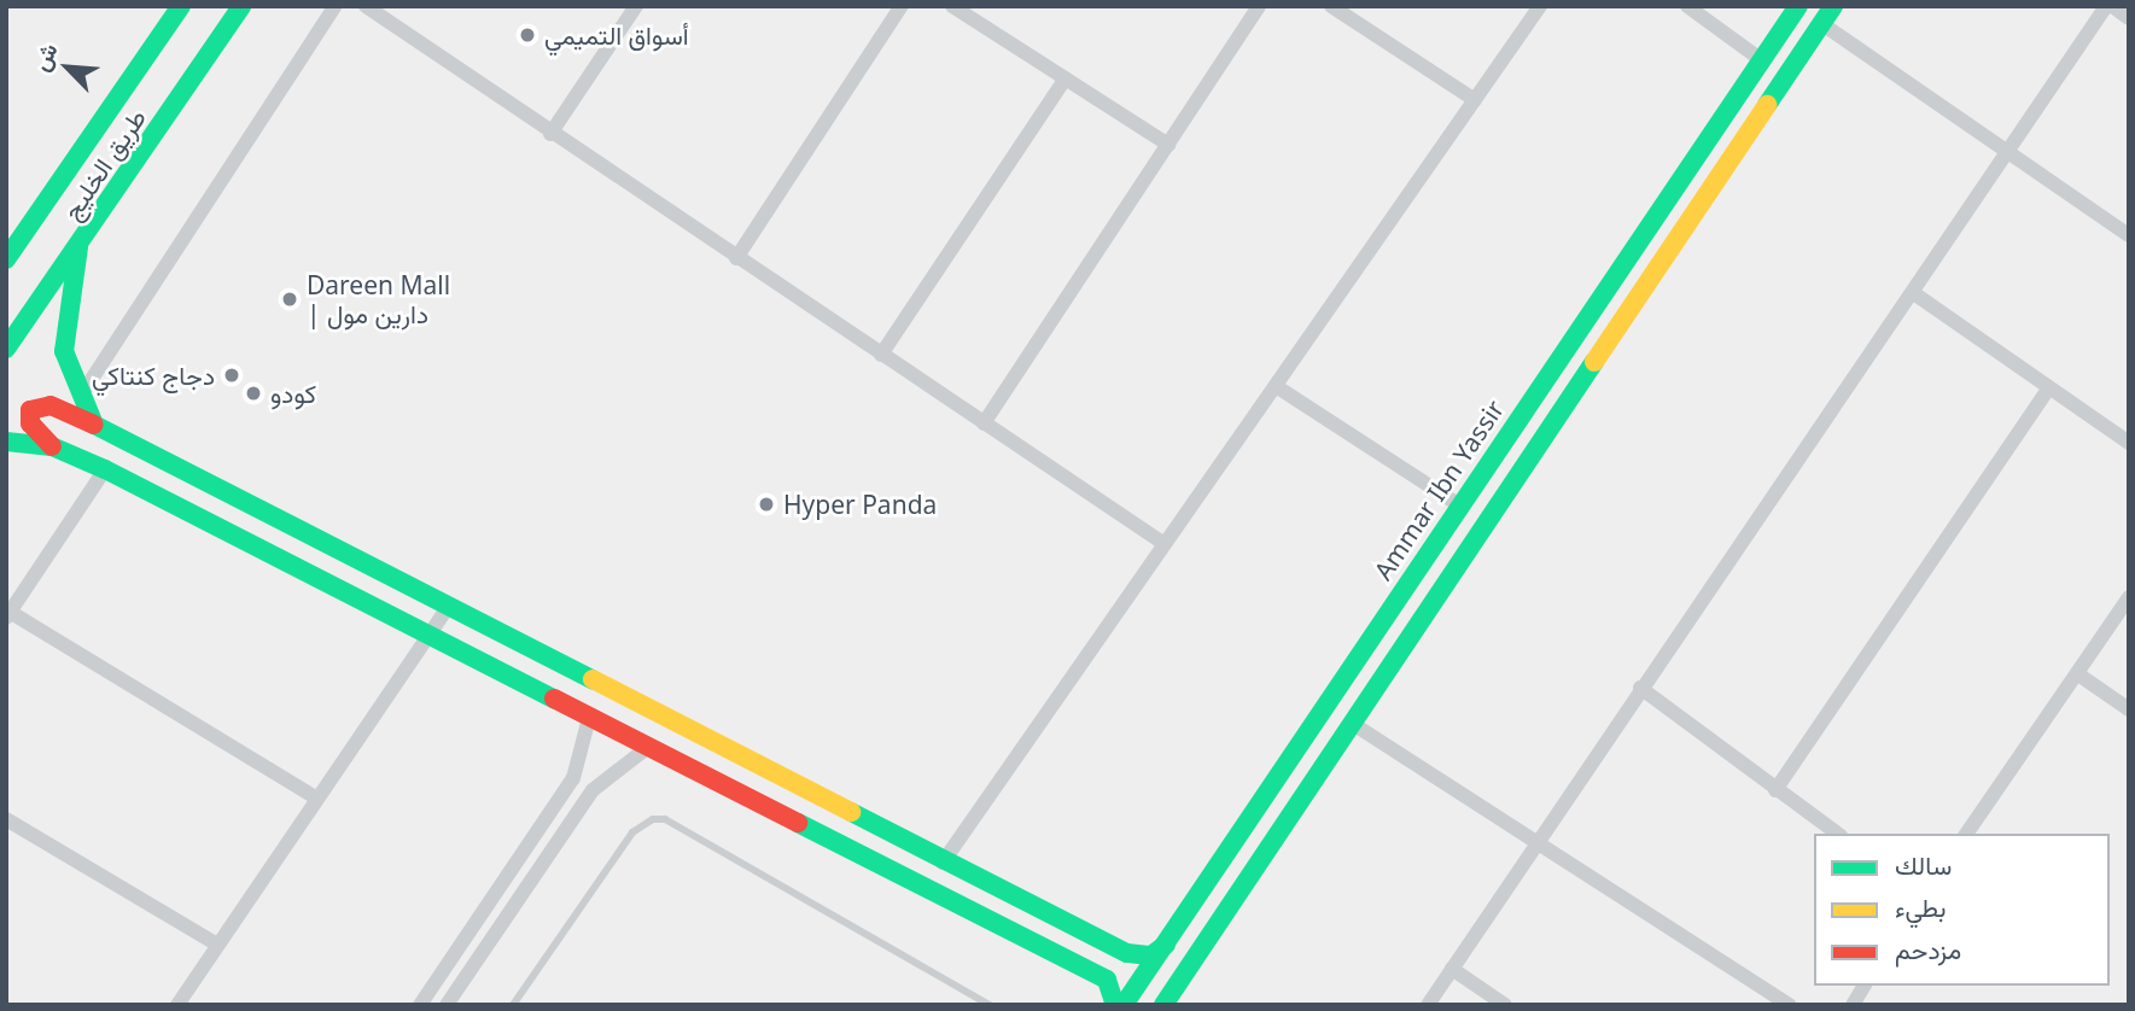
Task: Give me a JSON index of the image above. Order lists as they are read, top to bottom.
{
  "streets": {
    "street": ["طريق الخليج", "Ammar Ibn Yassir"]
  },
  "places": [
    "أسواق التميمي",
    "Dareen Mall | دارين مول",
    "دجاج كنتاكي",
    "كودو",
    "Hyper Panda"
  ],
  "legend": ["سالك", "بطيء", "مزدحم"],
  "north": "top left"
}
